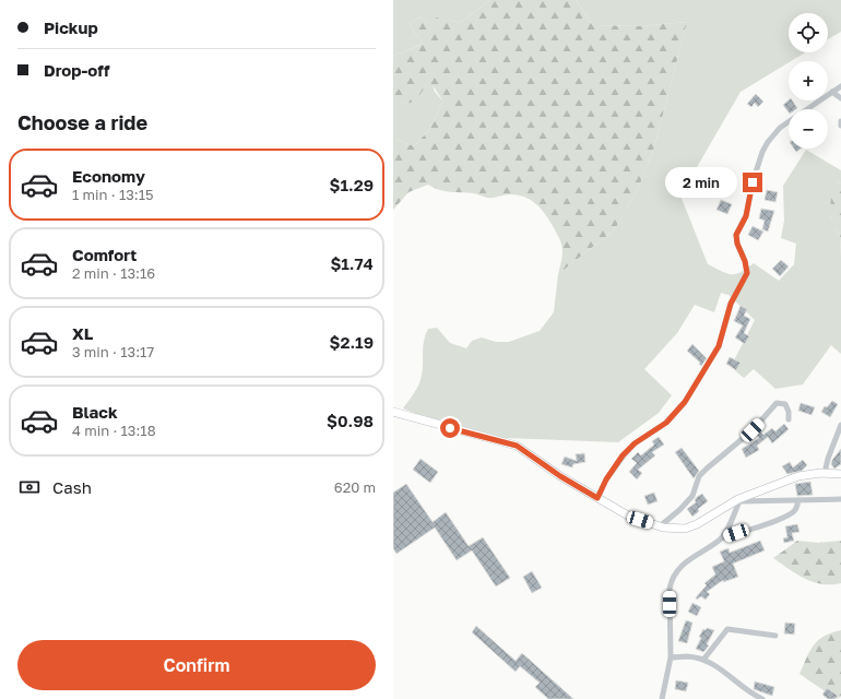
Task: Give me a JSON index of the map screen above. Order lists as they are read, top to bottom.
{
  "page": {
    "banner": ["Pickup", "Drop-off"],
    "map_buttons": ["+", "−"],
    "heading": "Choose a ride",
    "list": [
      {
        "name": "Economy",
        "note": "1 min · 13:15",
        "value": "$1.29"
      },
      {
        "name": "Comfort",
        "note": "2 min · 13:16",
        "value": "$1.74"
      },
      {
        "name": "XL",
        "note": "3 min · 13:17",
        "value": "$2.19"
      },
      {
        "name": "Black",
        "note": "4 min · 13:18",
        "value": "$0.98"
      }
    ],
    "bubble": "2 min",
    "pay": ["Cash", "620 m"],
    "buttons": "Confirm"
  }
}
